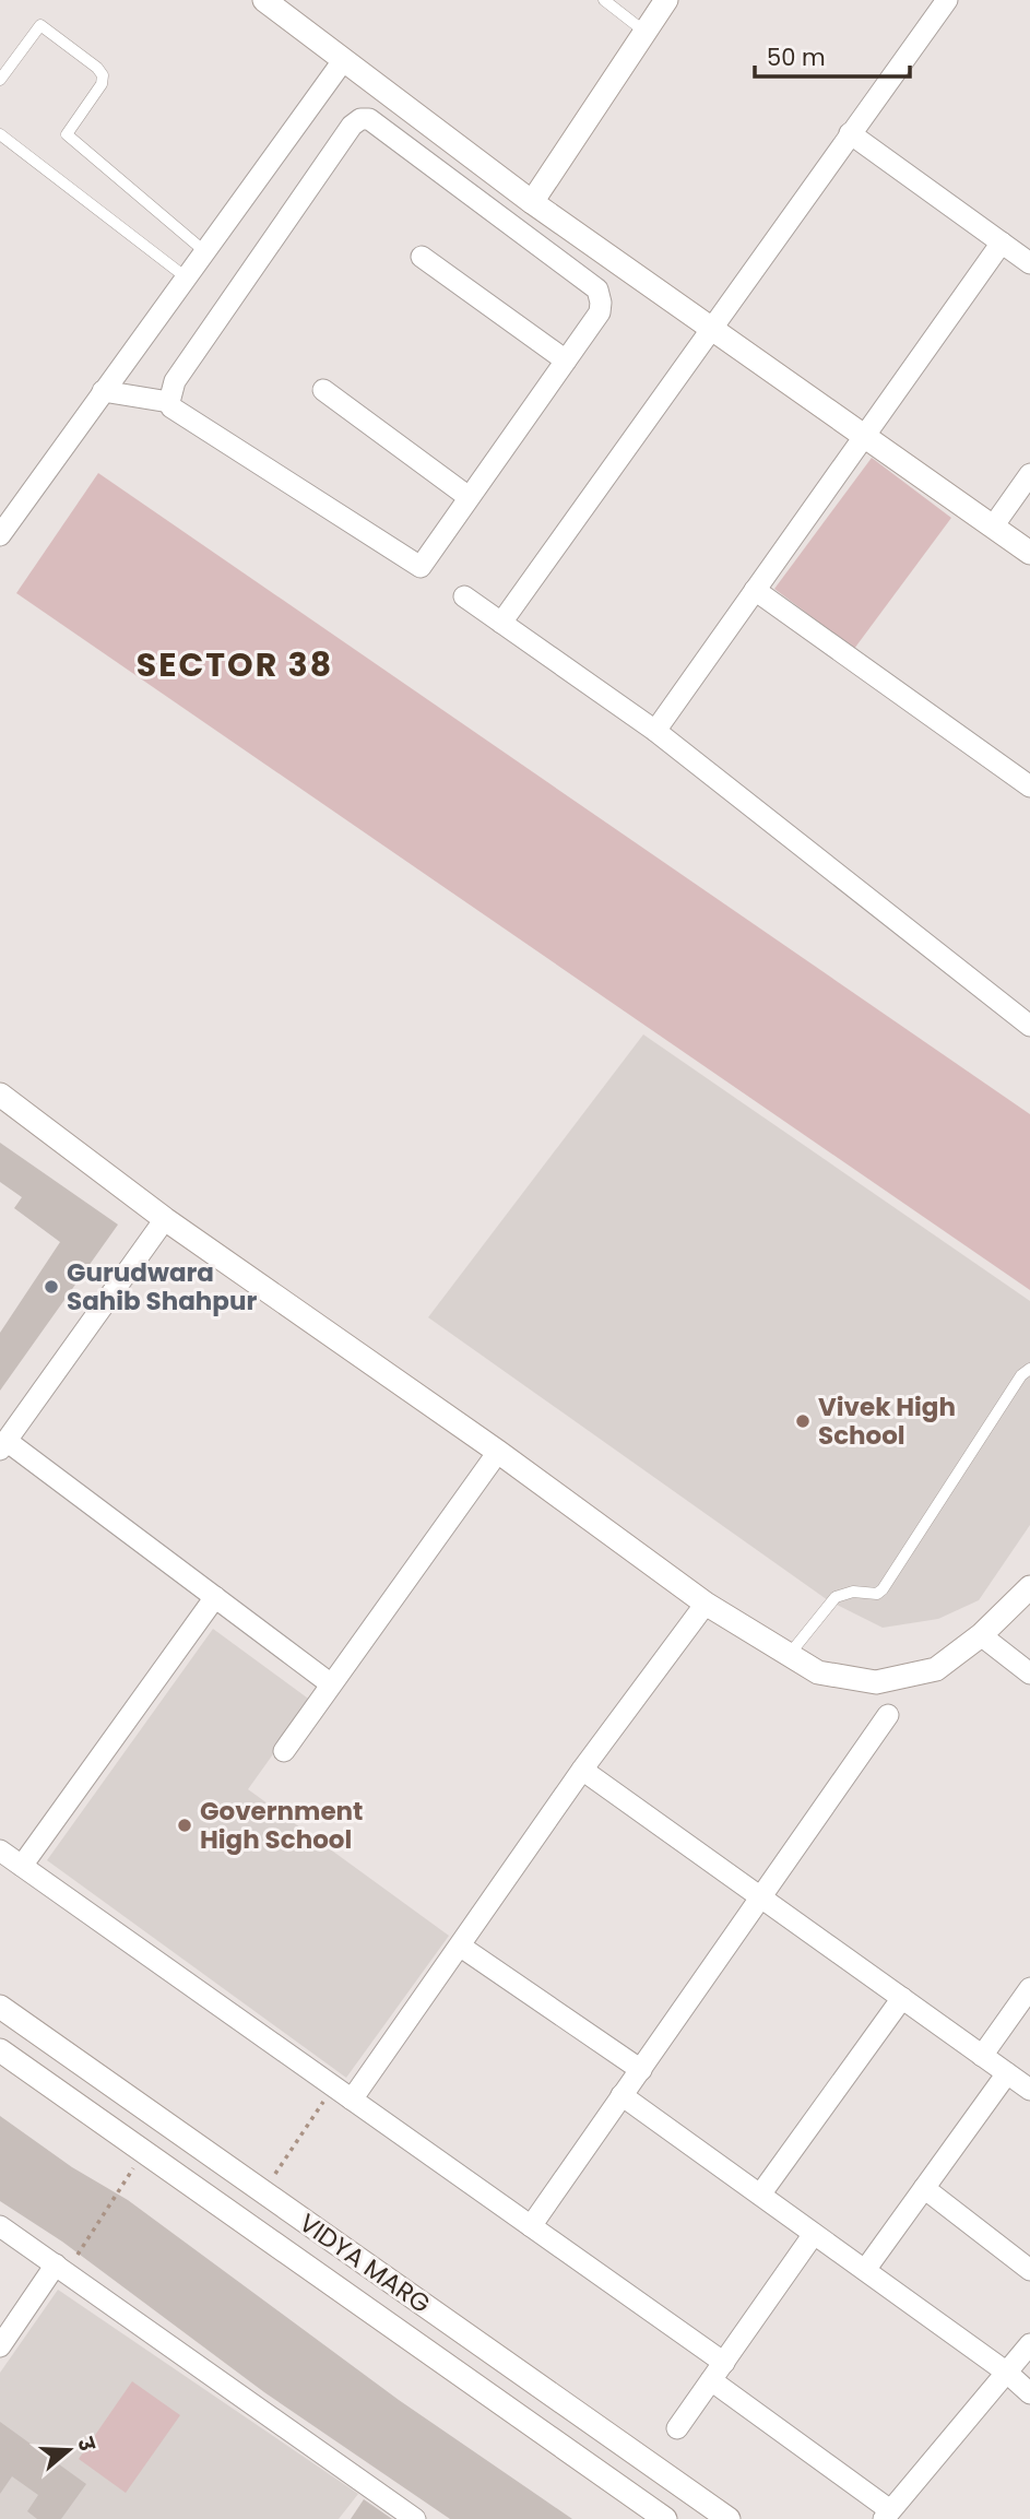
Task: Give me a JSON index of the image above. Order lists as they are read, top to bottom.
{
  "streets": {
    "street": ["VIDYA MARG"]
  },
  "districts": ["SECTOR 38"],
  "places": ["Gurudwara Sahib Shahpur", "Vivek High School", "Government High School"],
  "scale_bar": "50 m",
  "north": "right"
}
